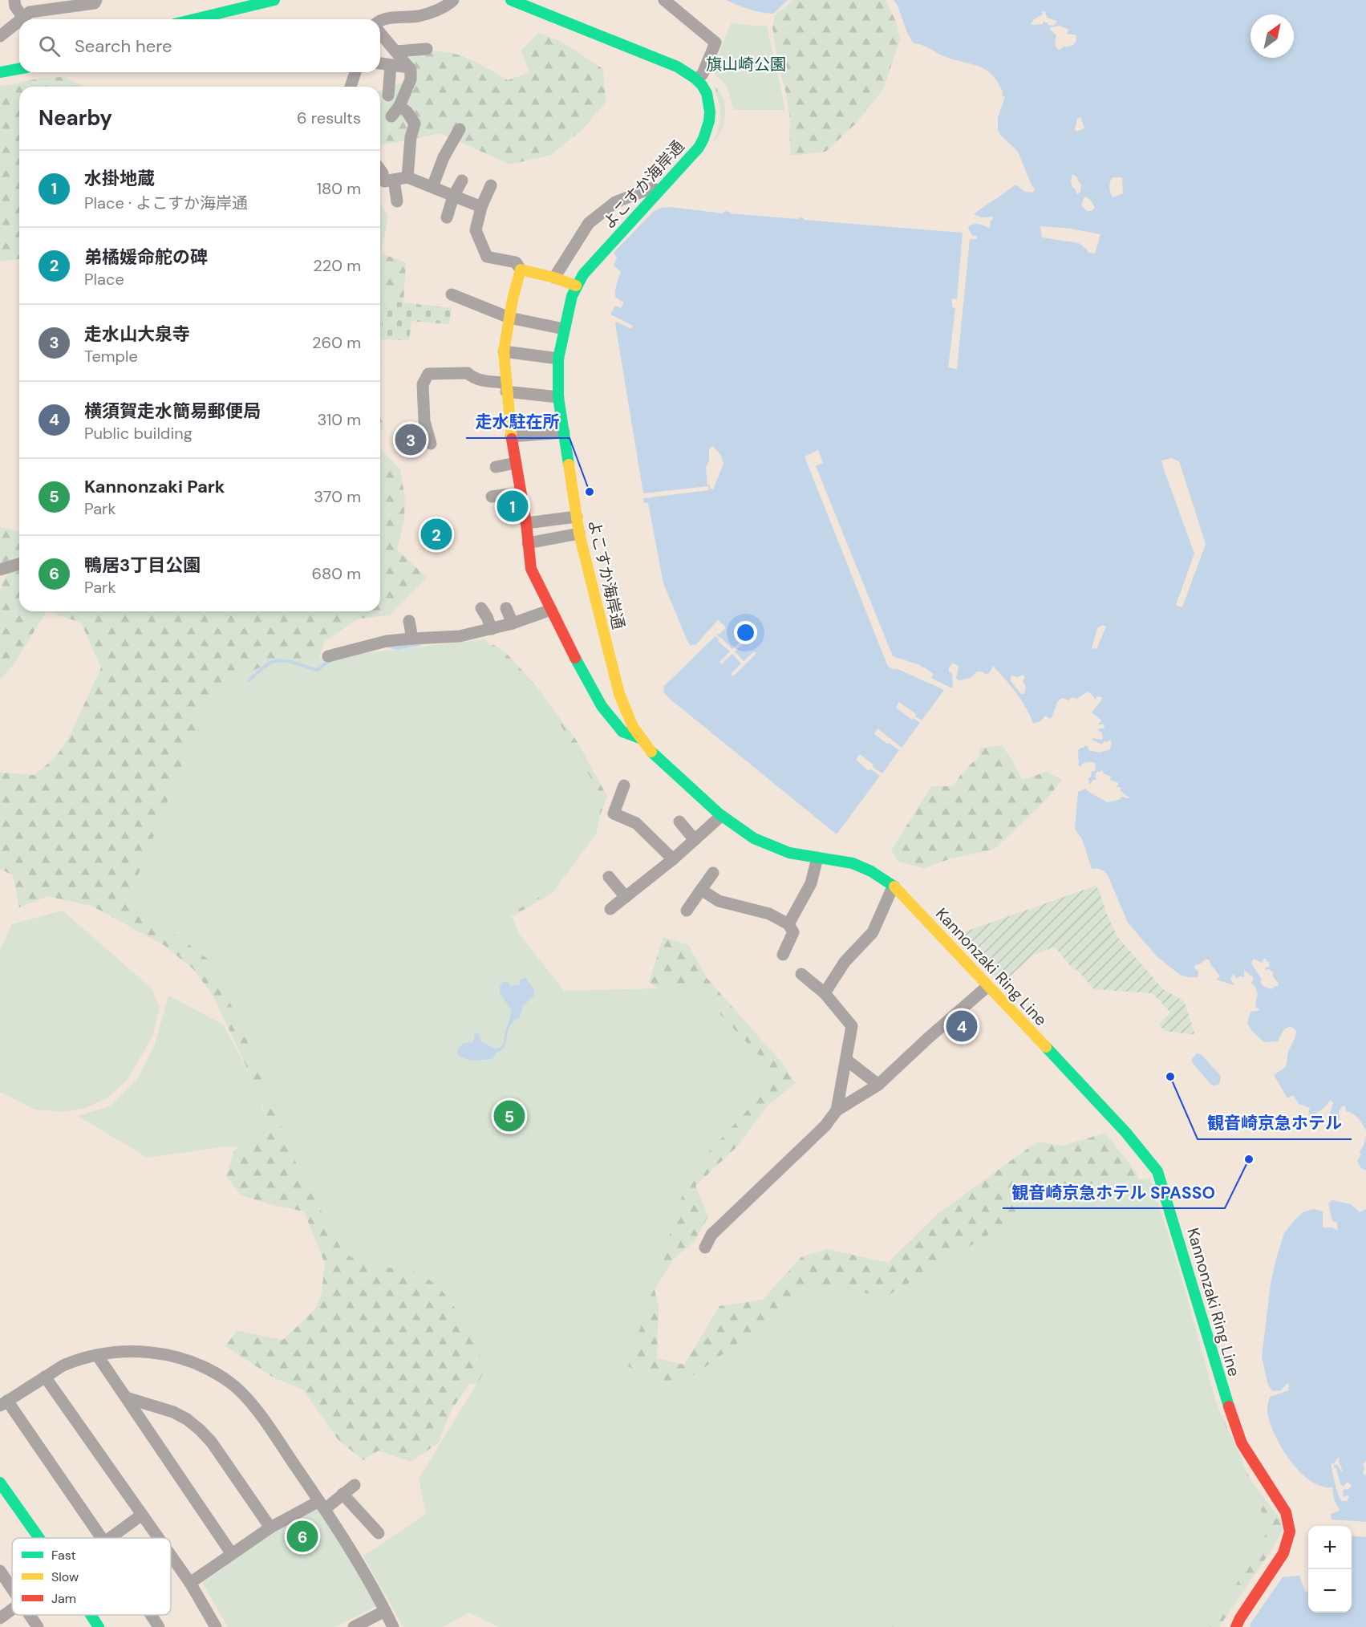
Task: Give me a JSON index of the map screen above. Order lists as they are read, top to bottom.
{
  "streets": {
    "main road": ["よこすか海岸通", "Kannonzaki Ring Line"]
  },
  "crossings": [
    ["よこすか海岸通", "Kannonzaki Ring Line"]
  ],
  "parks": ["旗山崎公園"],
  "places": ["走水駐在所", "観音崎京急ホテル", "観音崎京急ホテル SPASSO"],
  "legend": ["Fast", "Slow", "Jam"],
  "north": "top right",
  "page": {
    "search": "Search here",
    "heading": ["Nearby", "6 results"],
    "list": [
      {
        "mark": "1",
        "name": "水掛地蔵",
        "note": "Place · よこすか海岸通",
        "value": "180 m"
      },
      {
        "mark": "2",
        "name": "弟橘媛命舵の碑",
        "note": "Place",
        "value": "220 m"
      },
      {
        "mark": "3",
        "name": "走水山大泉寺",
        "note": "Temple",
        "value": "260 m"
      },
      {
        "mark": "4",
        "name": "横須賀走水簡易郵便局",
        "note": "Public building",
        "value": "310 m"
      },
      {
        "mark": "5",
        "name": "Kannonzaki Park",
        "note": "Park",
        "value": "370 m"
      },
      {
        "mark": "6",
        "name": "鴨居3丁目公園",
        "note": "Park",
        "value": "680 m"
      }
    ],
    "pins": [
      "3",
      "1",
      "2",
      "4",
      "5",
      "6"
    ],
    "map_buttons": ["+", "−"]
  }
}
